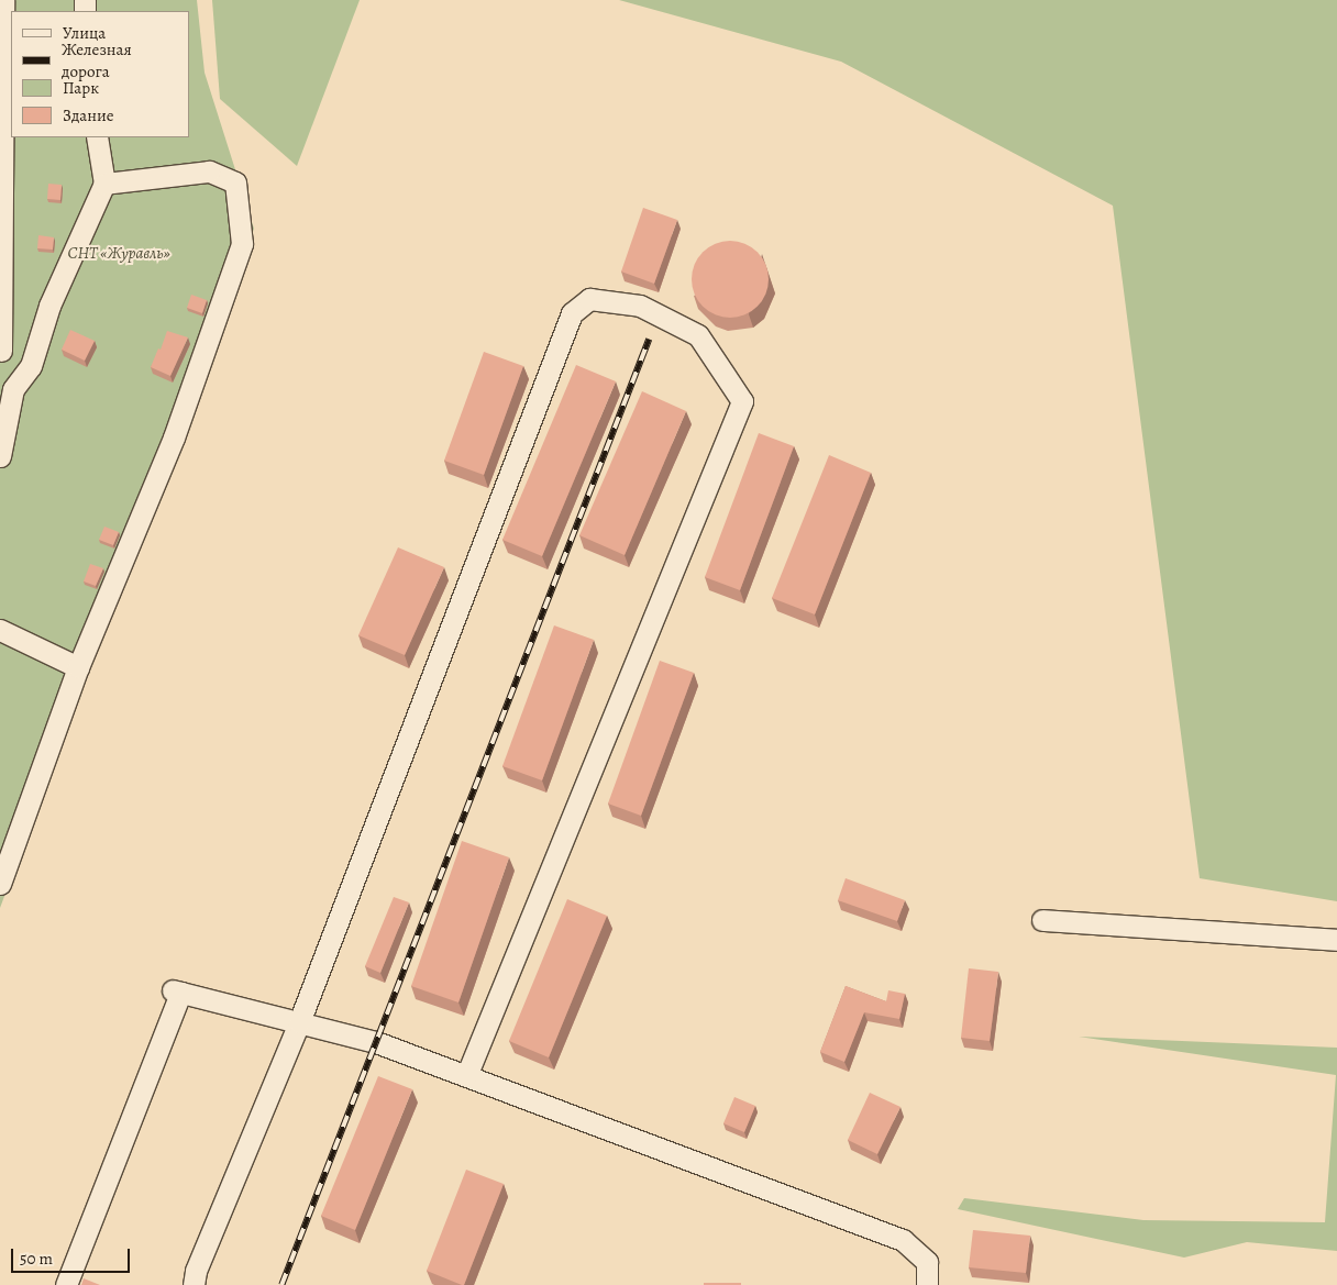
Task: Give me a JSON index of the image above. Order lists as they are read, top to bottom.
{
  "parks": ["СНТ «Журавль»"],
  "legend": [
    "Улица",
    "Железная дорога",
    "Парк",
    "Здание"
  ],
  "scale_bar": "50 m"
}
